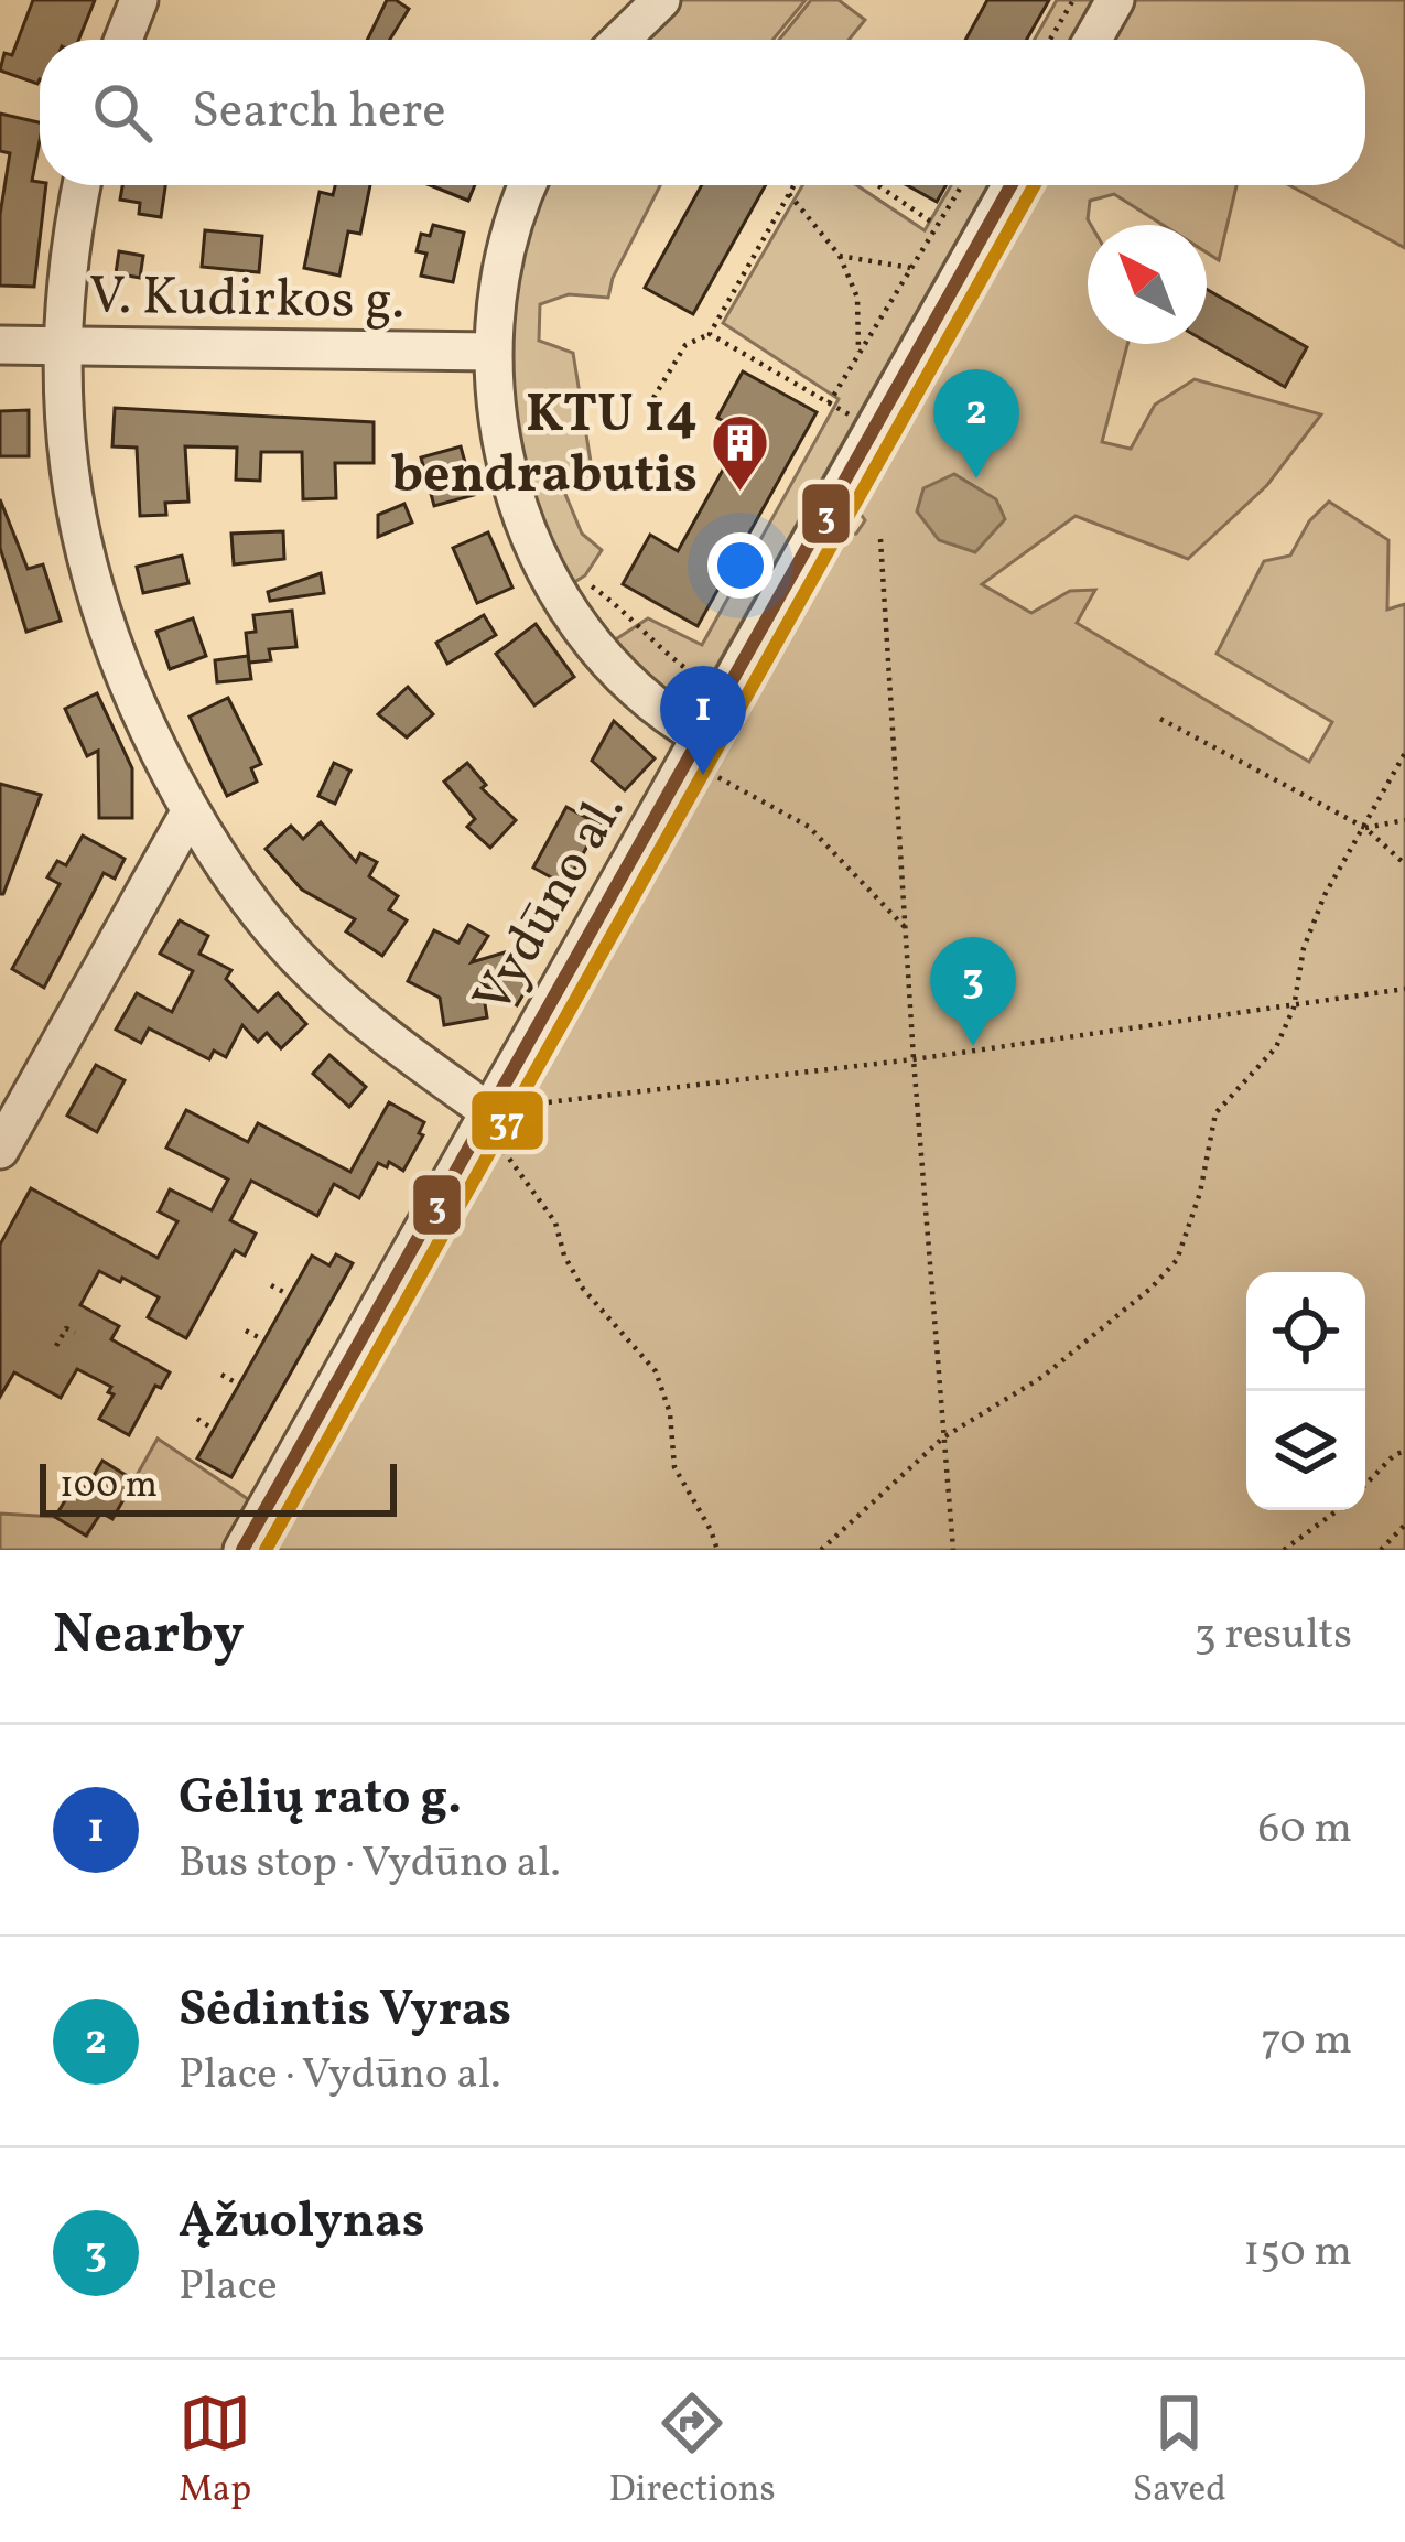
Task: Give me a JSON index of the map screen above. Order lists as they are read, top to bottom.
{
  "streets": {
    "street": ["V. Kudirkos g.", "Vydūno al."]
  },
  "places": {
    "building": ["KTU 14 bendrabutis"]
  },
  "lines": ["transit line 3", "transit line 37"],
  "scale_bar": "100 m",
  "north": "top left",
  "page": {
    "search": "Search here",
    "pins": ["2", "1", "3"],
    "scale": "100 m",
    "heading": ["Nearby", "3 results"],
    "list": [
      {
        "mark": "1",
        "name": "Gėlių rato g.",
        "note": "Bus stop · Vydūno al.",
        "value": "60 m"
      },
      {
        "mark": "2",
        "name": "Sėdintis Vyras",
        "note": "Place · Vydūno al.",
        "value": "70 m"
      },
      {
        "mark": "3",
        "name": "Ąžuolynas",
        "note": "Place",
        "value": "150 m"
      }
    ],
    "nav": ["Map", "Directions", "Saved"]
  }
}
